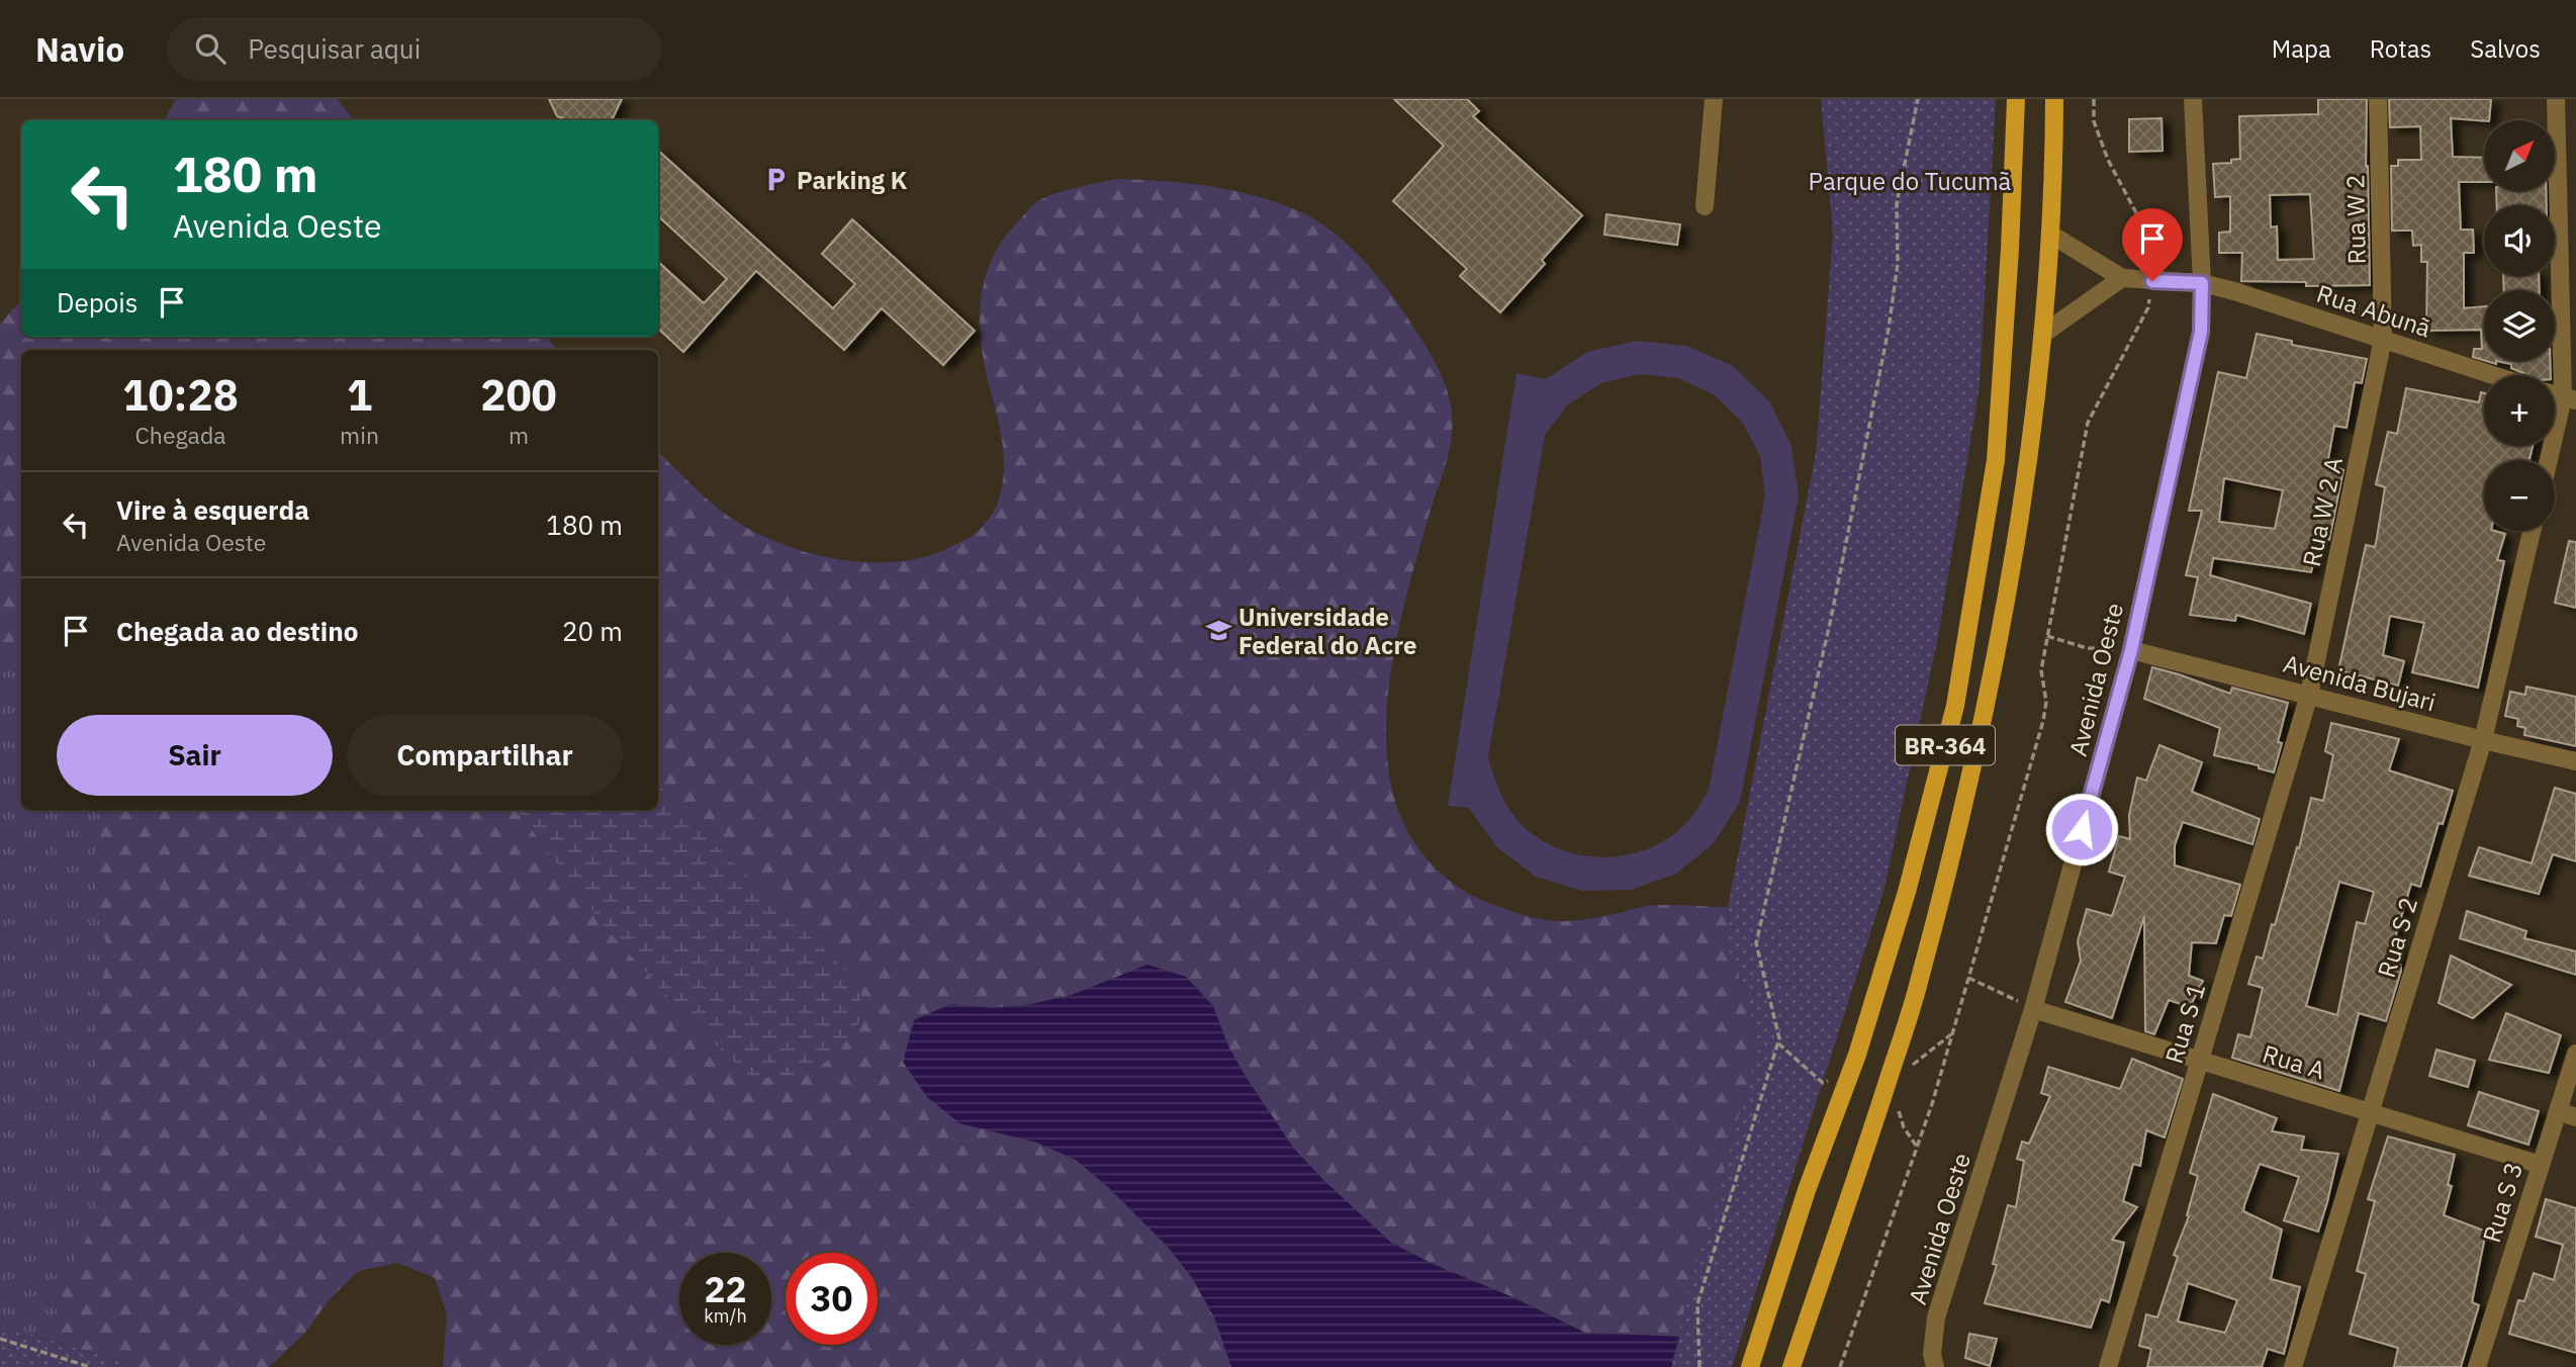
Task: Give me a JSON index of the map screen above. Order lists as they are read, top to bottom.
{
  "streets": {
    "main road": ["BR-364"],
    "street": [
      "Rua W 2",
      "Rua Abunã",
      "Rua W 2 A",
      "Avenida Oeste",
      "Avenida Bujari",
      "Rua S 2",
      "Rua S 1",
      "Rua A",
      "Rua S 3"
    ]
  },
  "crossings": [
    ["Rua W 2", "Rua Abunã"],
    ["Rua W 2", "Rua W 2 A"],
    ["Rua Abunã", "Rua W 2 A"],
    ["Rua Abunã", "Avenida Oeste"],
    ["Rua W 2 A", "Avenida Bujari"],
    ["Rua W 2 A", "Rua S 1"],
    ["Avenida Oeste", "Avenida Bujari"],
    ["Avenida Oeste", "Rua A"],
    ["Avenida Bujari", "Rua S 2"],
    ["Avenida Bujari", "Rua S 1"],
    ["Rua S 2", "Rua A"],
    ["Rua S 1", "Rua A"],
    ["Rua A", "Rua S 3"]
  ],
  "parks": ["Parque do Tucumã"],
  "places": {
    "parking": ["Parking K"],
    "school or university": ["Universidade Federal do Acre"]
  },
  "north": "top right",
  "page": {
    "header": "Navio",
    "search": "Pesquisar aqui",
    "nav": ["Mapa", "Rotas", "Salvos"],
    "map_buttons": ["+", "−"],
    "turn": ["180 m", "Avenida Oeste"],
    "then": "Depois",
    "eta": [
      "10:28",
      "Chegada",
      "1",
      "min",
      "200",
      "m"
    ],
    "list": [
      {
        "name": "Vire à esquerda",
        "note": "Avenida Oeste",
        "value": "180 m"
      },
      {
        "name": "Chegada ao destino",
        "value": "20 m"
      }
    ],
    "buttons": ["Sair", "Compartilhar"],
    "speed": "22 km/h",
    "limit": "30"
  }
}
